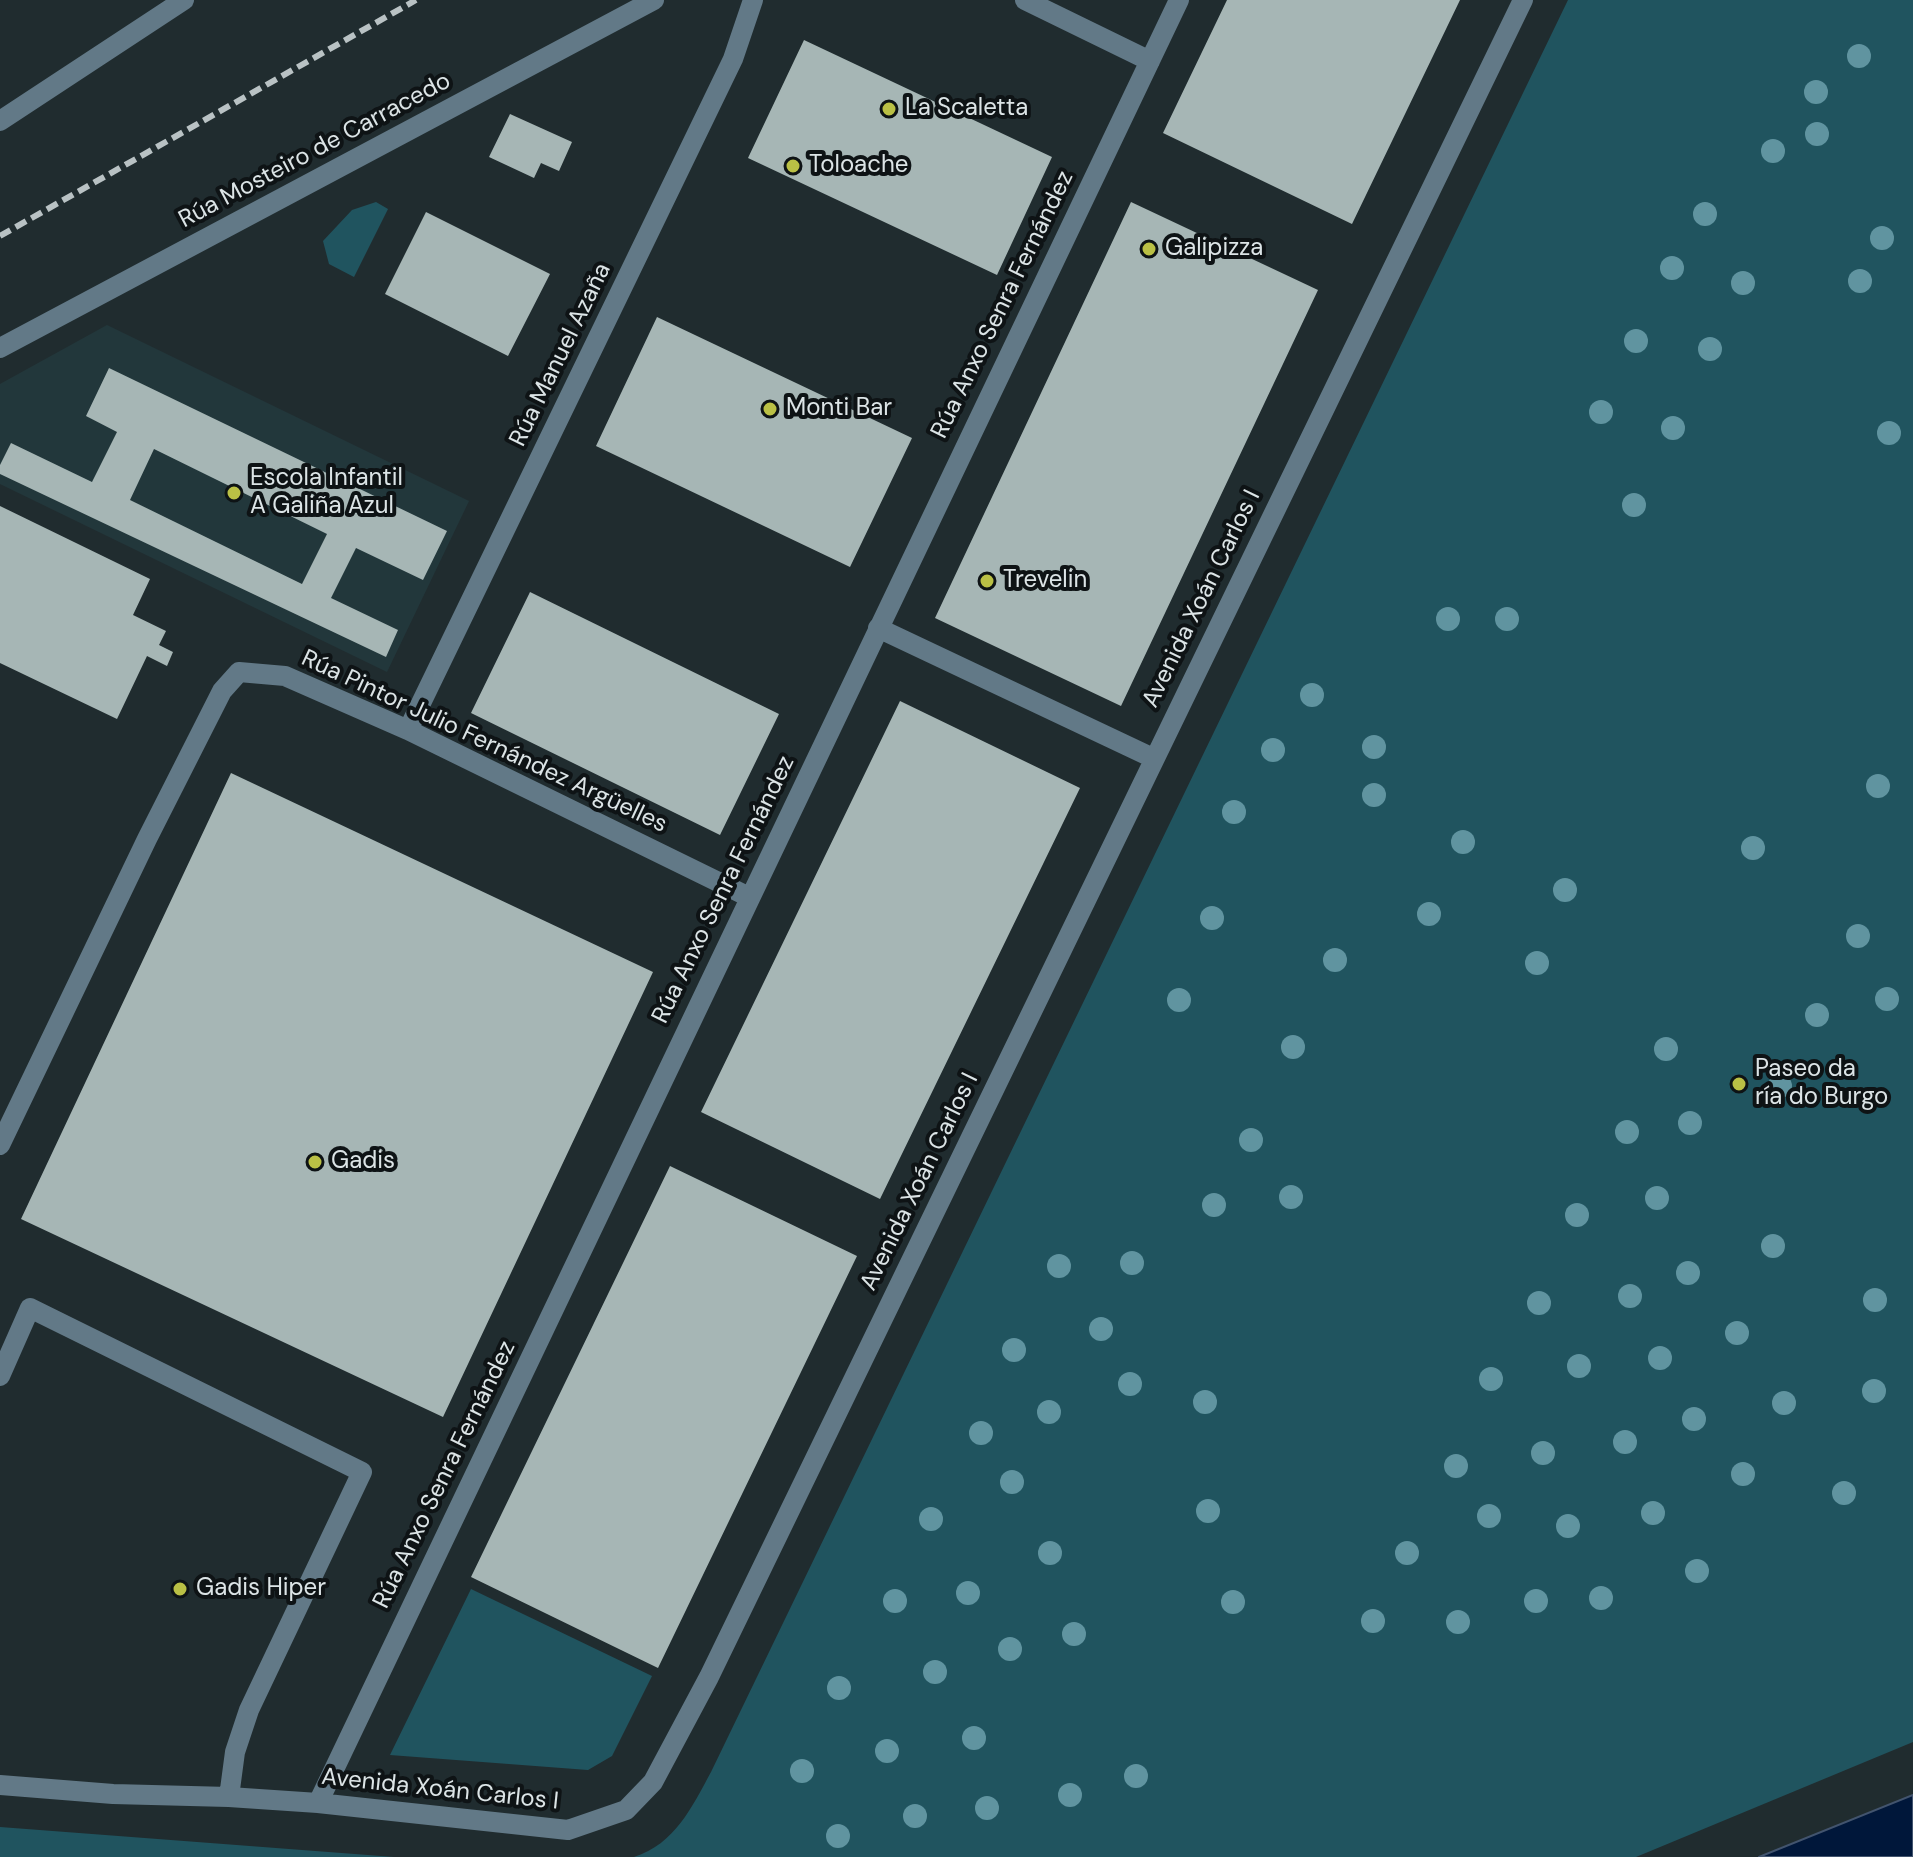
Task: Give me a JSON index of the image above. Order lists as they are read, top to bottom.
{
  "streets": {
    "street": [
      "Rúa Mosteiro de Carracedo",
      "Rúa Anxo Senra Fernández",
      "Rúa Manuel Azaña",
      "Avenida Xoán Carlos I",
      "Rúa Pintor Julio Fernández Argüelles"
    ]
  },
  "crossings": [
    ["Rúa Anxo Senra Fernández", "Avenida Xoán Carlos I"],
    ["Rúa Anxo Senra Fernández", "Rúa Pintor Julio Fernández Argüelles"],
    ["Rúa Manuel Azaña", "Rúa Pintor Julio Fernández Argüelles"]
  ],
  "places": [
    "La Scaletta",
    "Toloache",
    "Galipizza",
    "Monti Bar",
    "Escola Infantil A Galiña Azul",
    "Trevelin",
    "Paseo da ría do Burgo",
    "Gadis",
    "Gadis Hiper"
  ]
}
